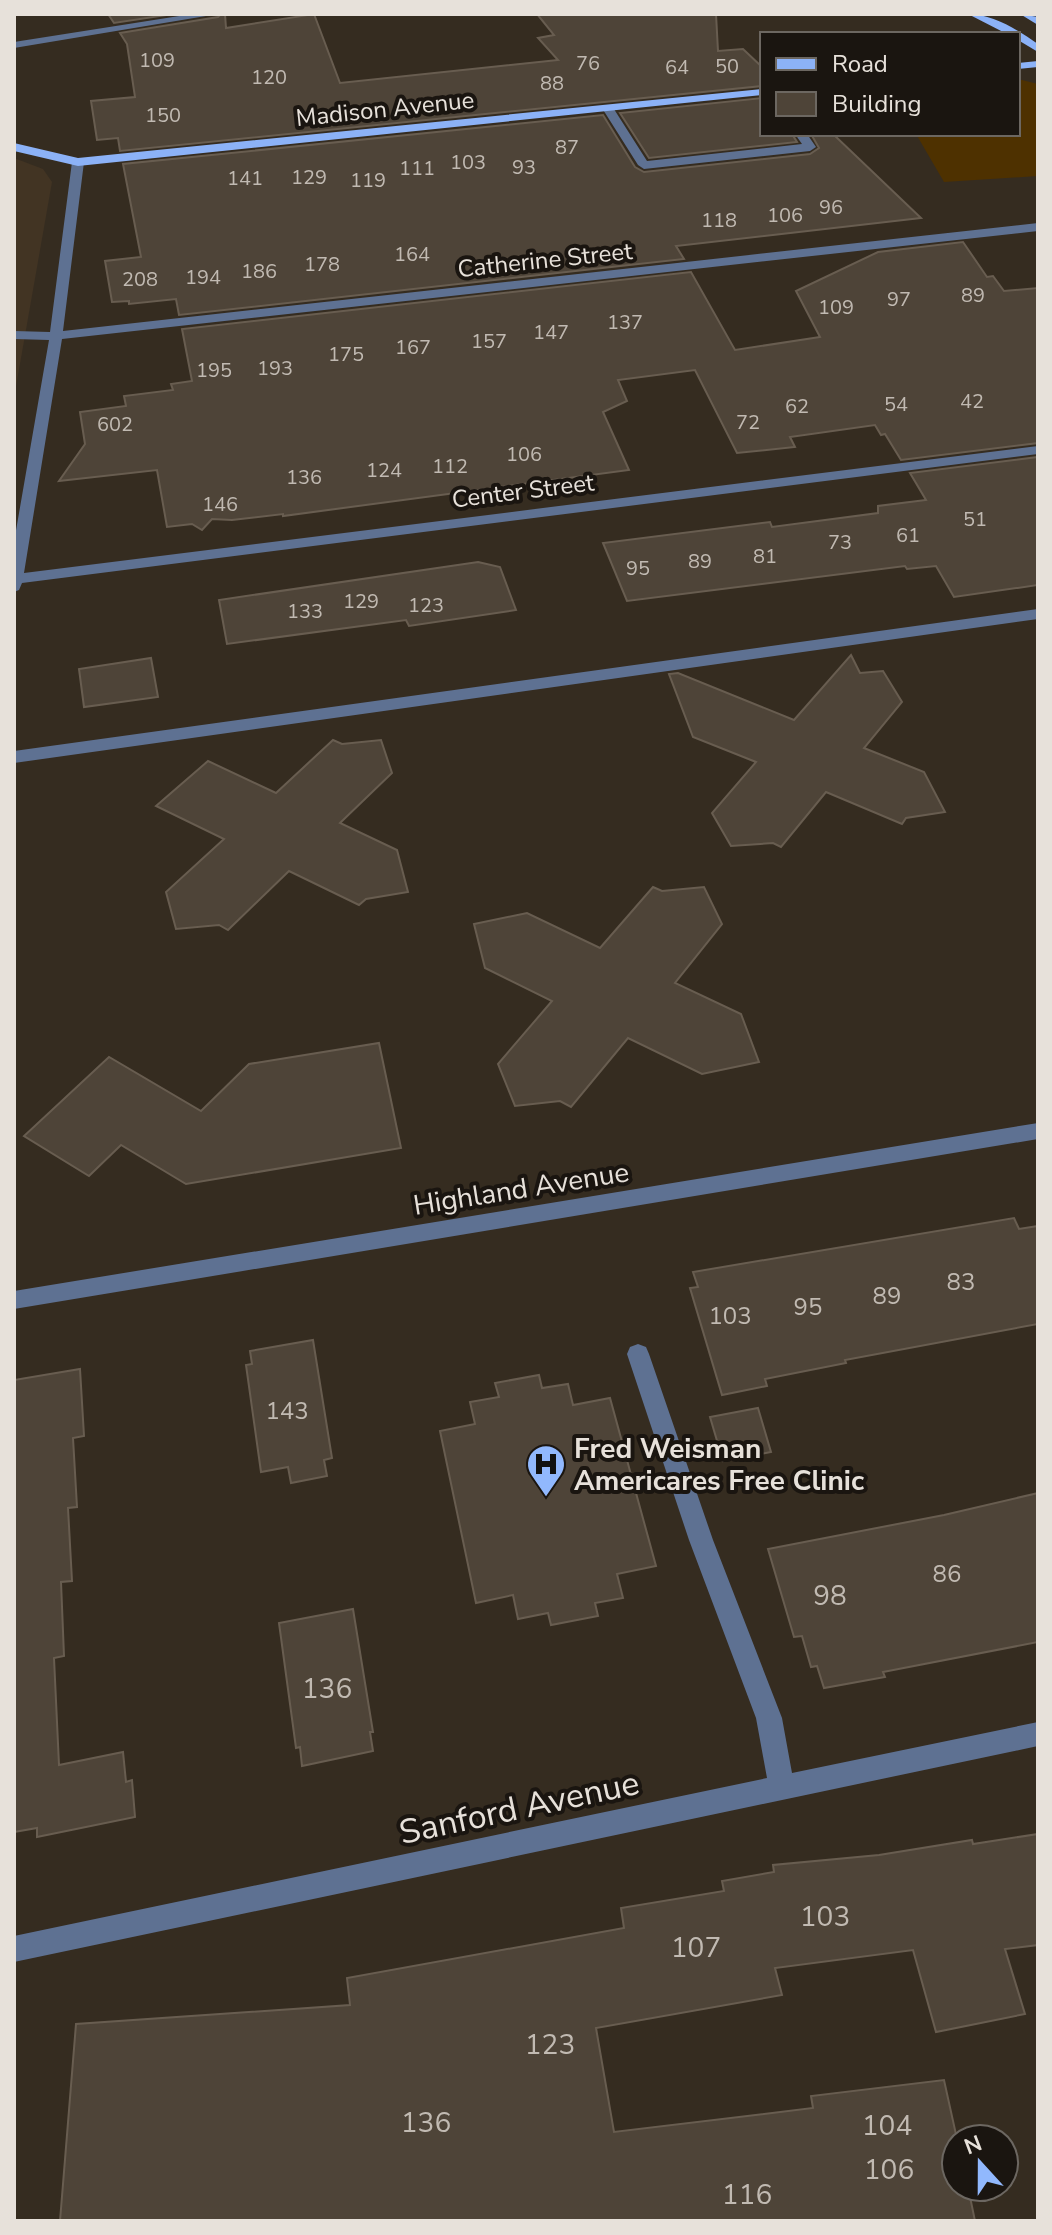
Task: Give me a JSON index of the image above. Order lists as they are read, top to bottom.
{
  "streets": {
    "main road": ["Madison Avenue"],
    "street": [
      "Catherine Street",
      "Center Street",
      "Highland Avenue",
      "Sanford Avenue"
    ]
  },
  "places": {
    "hospital": ["Fred Weisman Americares Free Clinic"]
  },
  "house_numbers": [
    "109",
    "76",
    "50",
    "64",
    "120",
    "88",
    "150",
    "87",
    "103",
    "93",
    "111",
    "129",
    "141",
    "119",
    "96",
    "106",
    "118",
    "164",
    "178",
    "186",
    "194",
    "208",
    "89",
    "97",
    "109",
    "137",
    "147",
    "157",
    "167",
    "175",
    "193",
    "195",
    "42",
    "54",
    "62",
    "72",
    "602",
    "106",
    "112",
    "124",
    "136",
    "146",
    "51",
    "61",
    "73",
    "81",
    "89",
    "95",
    "129",
    "123",
    "133",
    "83",
    "89",
    "95",
    "103",
    "143",
    "86",
    "98",
    "136",
    "103",
    "107",
    "123",
    "136",
    "104",
    "106",
    "116"
  ],
  "legend": ["Road", "Building"],
  "north": "top"
}
